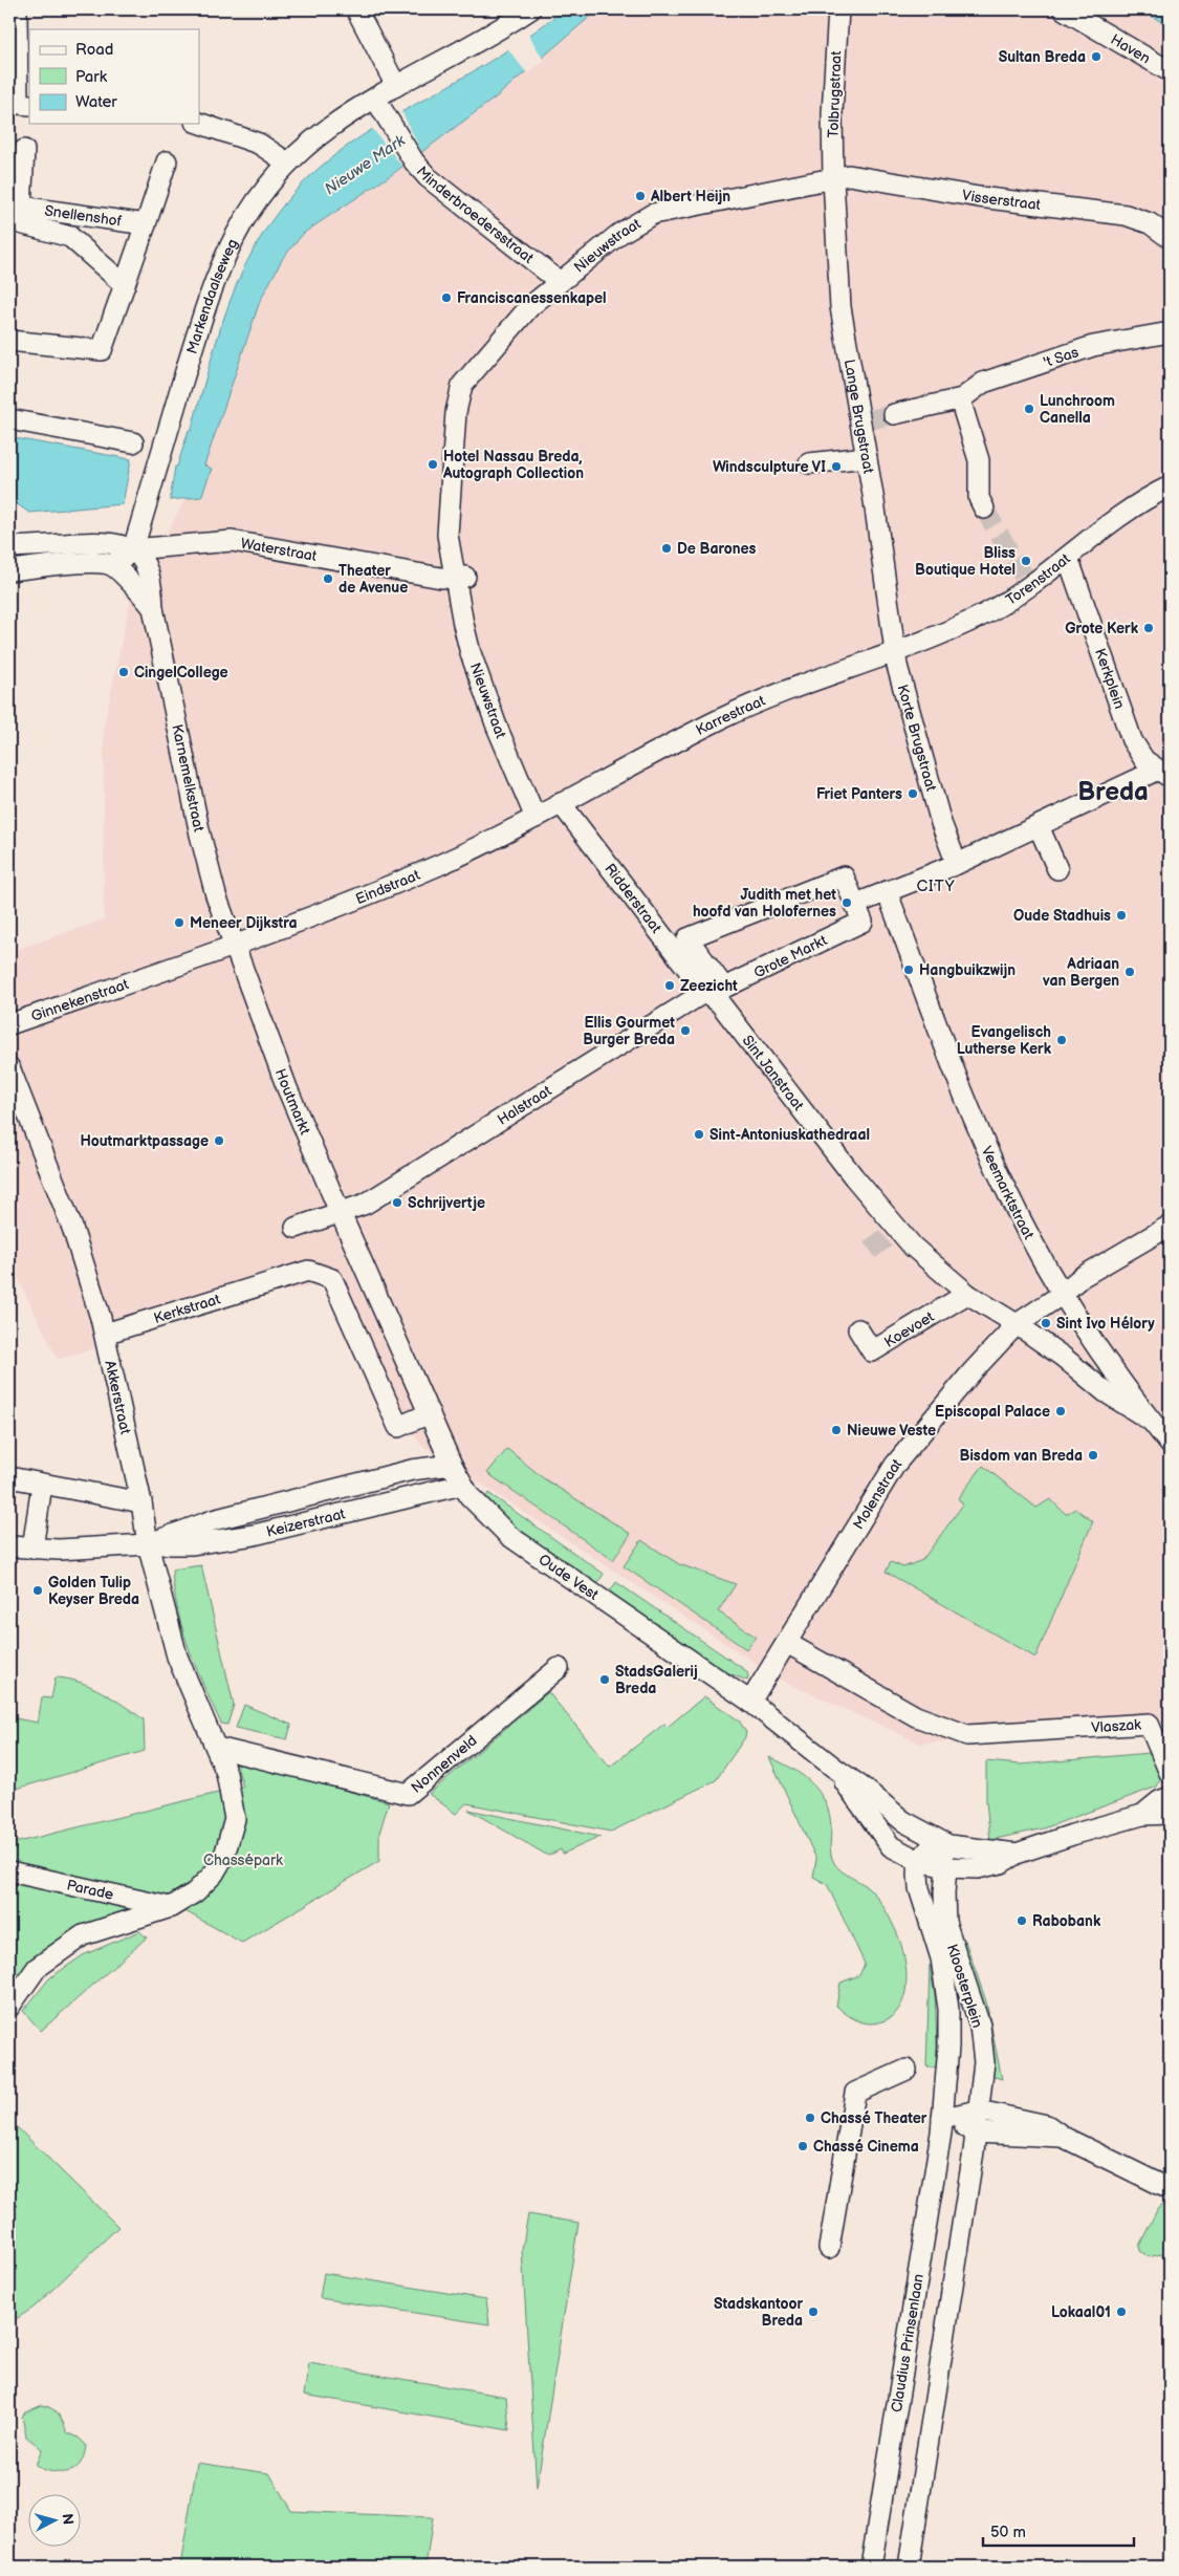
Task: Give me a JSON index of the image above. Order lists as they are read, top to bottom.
{
  "streets": {
    "street": [
      "Haven",
      "Tolbrugstraat",
      "Visserstraat",
      "Minderbroedersstraat",
      "Snellenshof",
      "Nieuwstraat",
      "Markendaalseweg",
      "'t Sas",
      "Lange Brugstraat",
      "Waterstraat",
      "Torenstraat",
      "Kerkplein",
      "Karrestraat",
      "Korte Brugstraat",
      "Karnemelkstraat",
      "Eindstraat",
      "Ridderstraat",
      "Grote Markt",
      "Ginnekenstraat",
      "Sint Janstraat",
      "Houtmarkt",
      "Halstraat",
      "Veemarktstraat",
      "Kerkstraat",
      "Koevoet",
      "Akkerstraat",
      "Molenstraat",
      "Keizerstraat",
      "Oude Vest",
      "Vlaszak",
      "Nonnenveld",
      "Parade",
      "Kloosterplein",
      "Claudius Prinsenlaan"
    ]
  },
  "crossings": [
    ["Tolbrugstraat", "Visserstraat"],
    ["Tolbrugstraat", "Nieuwstraat"],
    ["Tolbrugstraat", "Lange Brugstraat"],
    ["Visserstraat", "Nieuwstraat"],
    ["Visserstraat", "Lange Brugstraat"],
    ["Minderbroedersstraat", "Nieuwstraat"],
    ["Minderbroedersstraat", "Markendaalseweg"],
    ["Nieuwstraat", "Lange Brugstraat"],
    ["Nieuwstraat", "Waterstraat"],
    ["Nieuwstraat", "Karrestraat"],
    ["Nieuwstraat", "Eindstraat"],
    ["Markendaalseweg", "Waterstraat"],
    ["Markendaalseweg", "Karnemelkstraat"],
    ["Lange Brugstraat", "Torenstraat"],
    ["Lange Brugstraat", "Karrestraat"],
    ["Lange Brugstraat", "Korte Brugstraat"],
    ["Waterstraat", "Karnemelkstraat"],
    ["Torenstraat", "Kerkplein"],
    ["Torenstraat", "Karrestraat"],
    ["Torenstraat", "Korte Brugstraat"],
    ["Karrestraat", "Korte Brugstraat"],
    ["Karrestraat", "Eindstraat"],
    ["Karrestraat", "Ridderstraat"],
    ["Karnemelkstraat", "Eindstraat"],
    ["Karnemelkstraat", "Ginnekenstraat"],
    ["Karnemelkstraat", "Houtmarkt"],
    ["Eindstraat", "Ginnekenstraat"],
    ["Eindstraat", "Houtmarkt"],
    ["Ridderstraat", "Grote Markt"],
    ["Ridderstraat", "Sint Janstraat"],
    ["Ridderstraat", "Halstraat"],
    ["Ginnekenstraat", "Houtmarkt"],
    ["Sint Janstraat", "Halstraat"],
    ["Sint Janstraat", "Veemarktstraat"],
    ["Sint Janstraat", "Koevoet"],
    ["Sint Janstraat", "Molenstraat"],
    ["Houtmarkt", "Halstraat"],
    ["Houtmarkt", "Oude Vest"],
    ["Halstraat", "Oude Vest"],
    ["Veemarktstraat", "Molenstraat"],
    ["Kerkstraat", "Akkerstraat"],
    ["Akkerstraat", "Keizerstraat"],
    ["Molenstraat", "Oude Vest"],
    ["Molenstraat", "Vlaszak"],
    ["Keizerstraat", "Oude Vest"],
    ["Kloosterplein", "Claudius Prinsenlaan"]
  ],
  "districts": ["Breda", "CITY"],
  "water": ["Nieuwe Mark"],
  "parks": ["Chassépark"],
  "places": [
    "Sultan Breda",
    "Albert Heijn",
    "Franciscanessenkapel",
    "Lunchroom Canella",
    "Hotel Nassau Breda, Autograph Collection",
    "Windsculpture VI",
    "De Barones",
    "Bliss Boutique Hotel",
    "Theater de Avenue",
    "Grote Kerk",
    "CingelCollege",
    "Friet Panters",
    "Judith met het hoofd van Holofernes",
    "Oude Stadhuis",
    "Meneer Dijkstra",
    "Hangbuikzwijn",
    "Adriaan van Bergen",
    "Zeezicht",
    "Ellis Gourmet Burger Breda",
    "Evangelisch Lutherse Kerk",
    "Sint-Antoniuskathedraal",
    "Houtmarktpassage",
    "Schrijvertje",
    "Sint Ivo Hélory",
    "Episcopal Palace",
    "Nieuwe Veste",
    "Bisdom van Breda",
    "Golden Tulip Keyser Breda",
    "StadsGalerij Breda",
    "Rabobank",
    "Chassé Theater",
    "Chassé Cinema",
    "Stadskantoor Breda",
    "Lokaal01"
  ],
  "legend": ["Road", "Park", "Water"],
  "scale_bar": "50 m",
  "north": "right"
}
